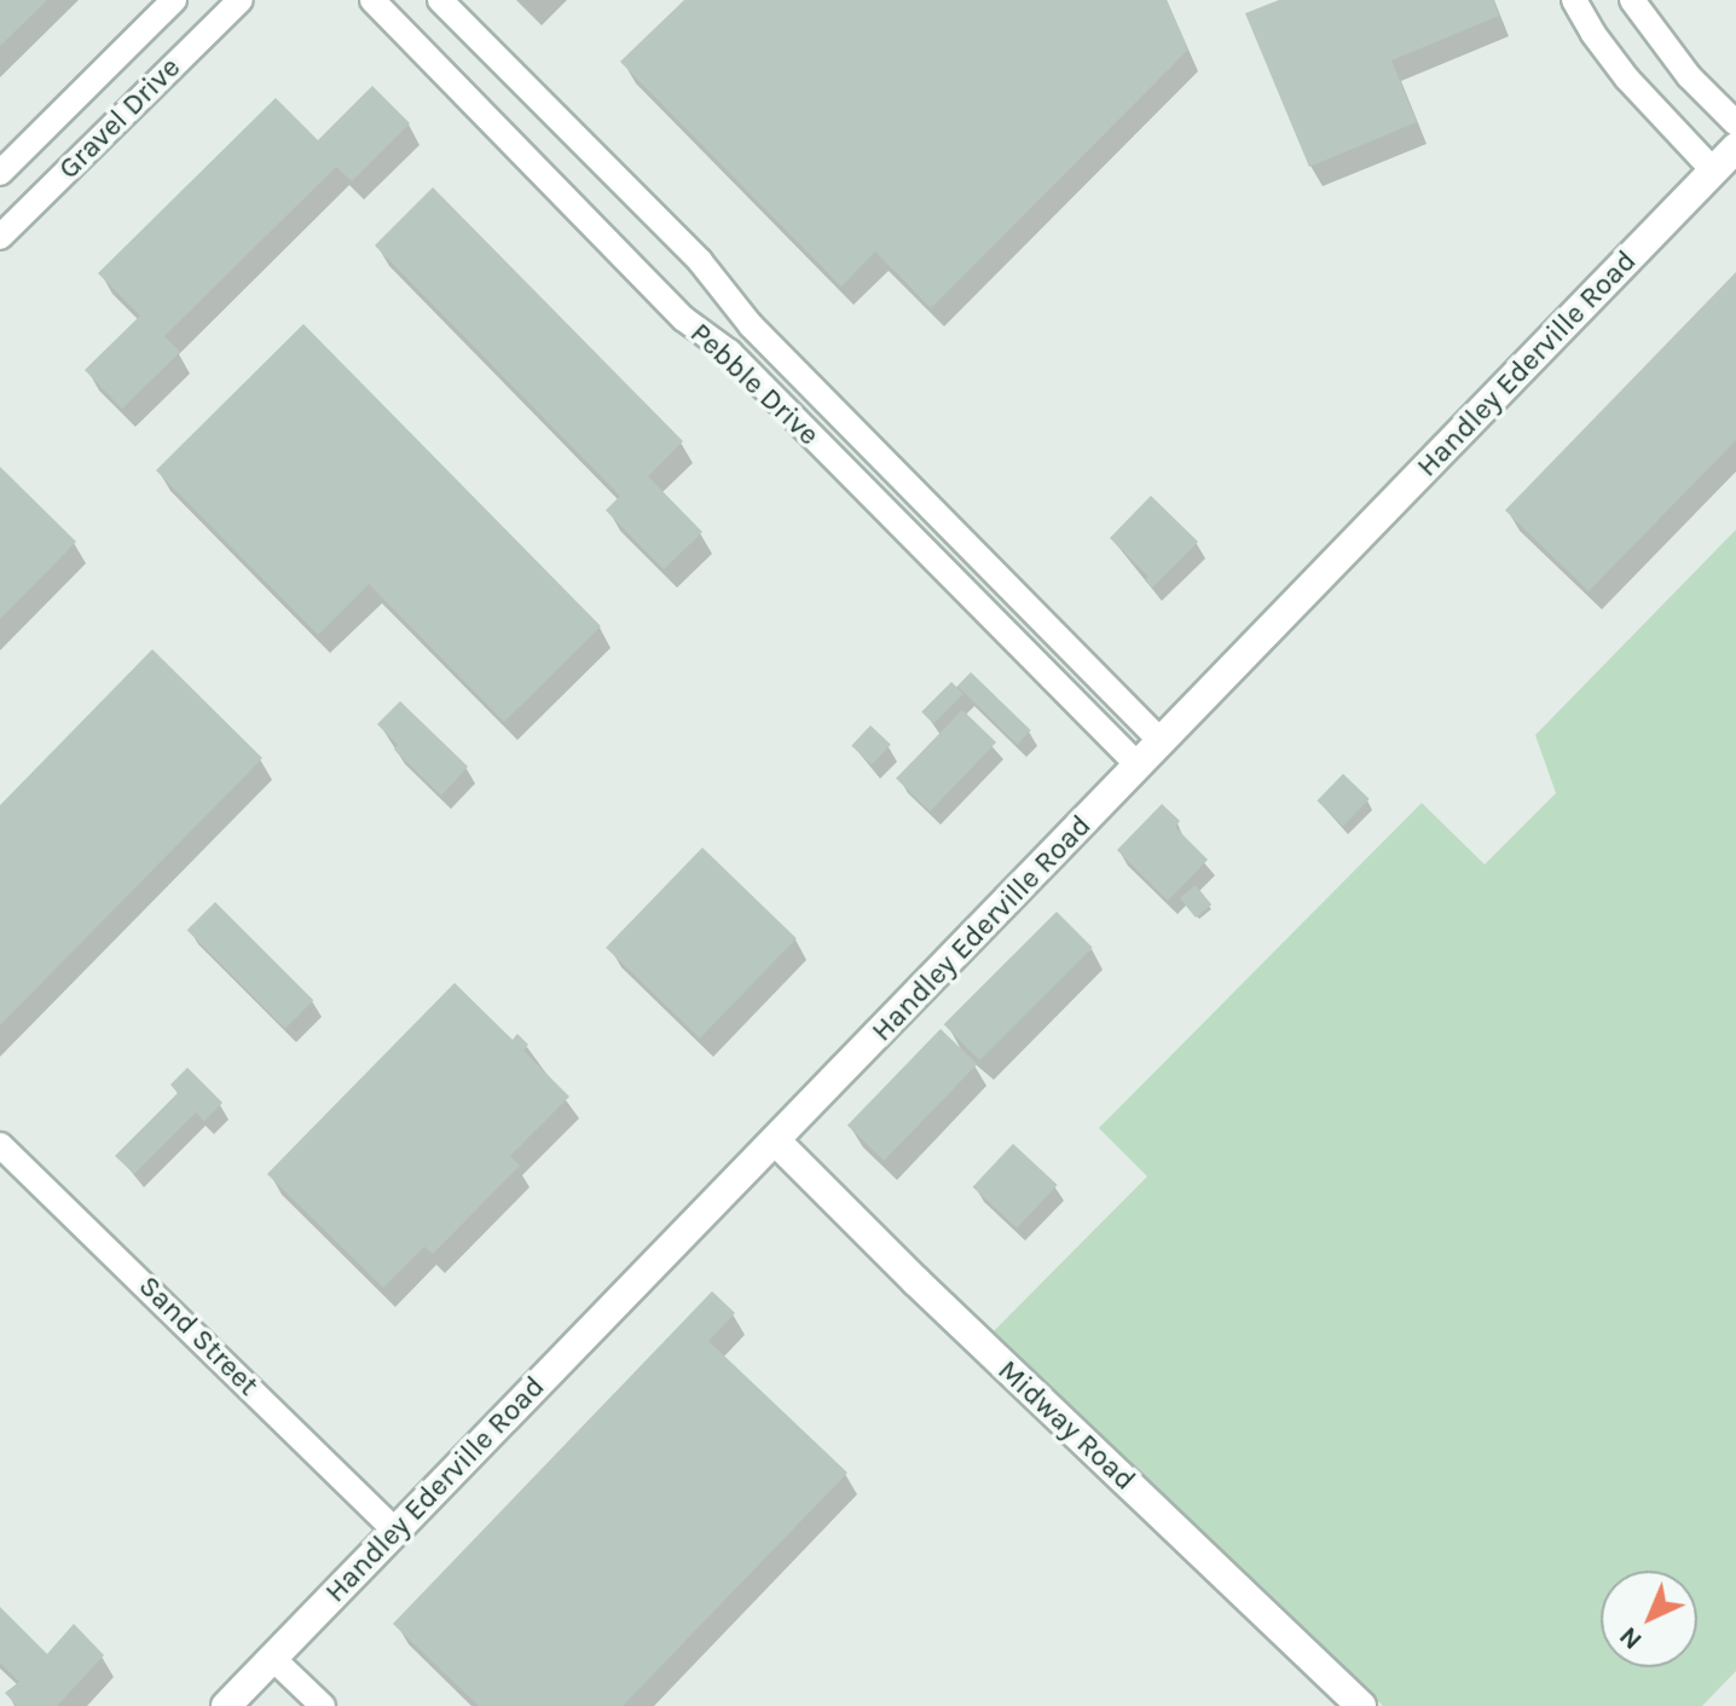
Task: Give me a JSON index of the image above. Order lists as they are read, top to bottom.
{
  "streets": {
    "main road": ["Handley Ederville Road", "Midway Road"],
    "street": ["Gravel Drive", "Pebble Drive", "Sand Street"]
  },
  "crossings": [
    ["Handley Ederville Road", "Pebble Drive"],
    ["Handley Ederville Road", "Sand Street"],
    ["Handley Ederville Road", "Midway Road"]
  ],
  "north": "bottom left"
}
